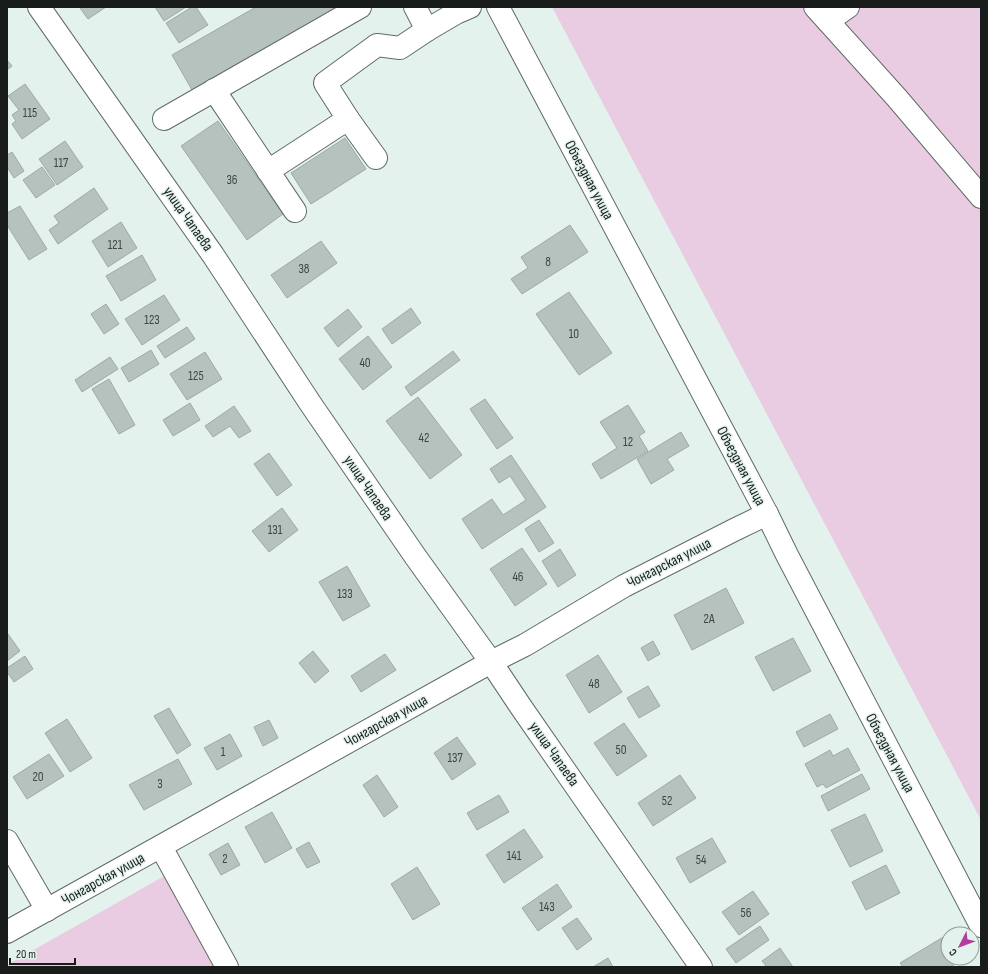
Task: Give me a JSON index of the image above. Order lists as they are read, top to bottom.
{
  "streets": {
    "street": ["Объездная улица", "улица Чапаева", "Чонгарская улица"]
  },
  "crossings": [
    ["Объездная улица", "Чонгарская улица"],
    ["улица Чапаева", "Чонгарская улица"]
  ],
  "house_numbers": [
    "115",
    "117",
    "36",
    "121",
    "8",
    "38",
    "123",
    "10",
    "40",
    "125",
    "42",
    "12",
    "131",
    "46",
    "133",
    "2А",
    "48",
    "50",
    "1",
    "137",
    "20",
    "3",
    "52",
    "141",
    "2",
    "54",
    "143",
    "56"
  ],
  "scale_bar": "20 m",
  "north": "bottom left"
}
